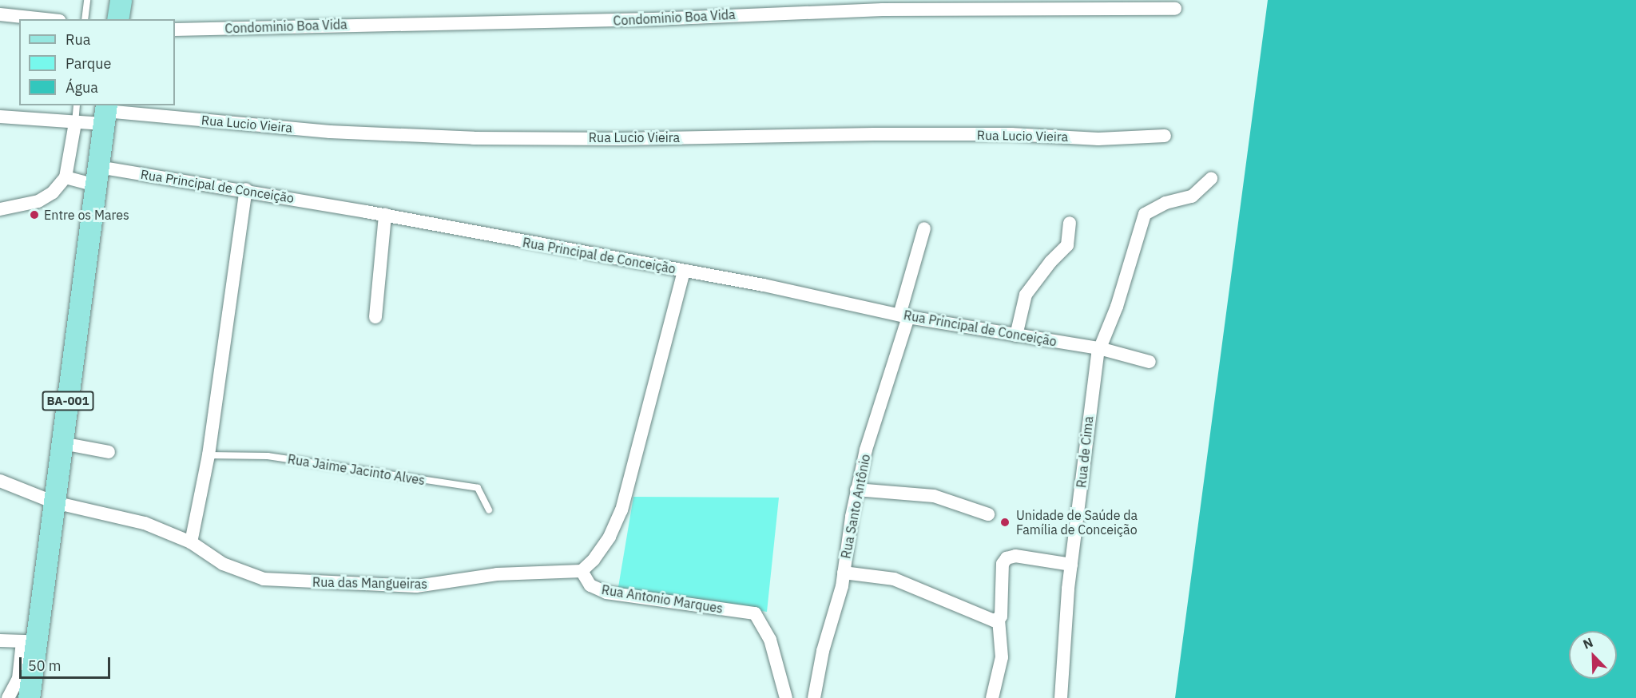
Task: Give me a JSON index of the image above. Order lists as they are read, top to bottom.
{
  "streets": {
    "main road": ["BA-001"],
    "street": [
      "Condominio Boa Vida",
      "Rua Lucio Vieira",
      "Rua Principal de Conceição",
      "Rua de Cima",
      "Rua Santo Antônio",
      "Rua das Mangueiras",
      "Rua Antonio Marques"
    ],
    "lane": ["Rua Jaime Jacinto Alves"]
  },
  "crossings": [
    ["Rua Lucio Vieira", "BA-001"],
    ["Rua Principal de Conceição", "BA-001"],
    ["Rua Principal de Conceição", "Rua de Cima"],
    ["Rua Principal de Conceição", "Rua Santo Antônio"],
    ["BA-001", "Rua das Mangueiras"],
    ["Rua das Mangueiras", "Rua Antonio Marques"]
  ],
  "places": ["Entre os Mares", "Unidade de Saúde da Família de Conceição"],
  "legend": ["Rua", "Parque", "Água"],
  "scale_bar": "50 m",
  "north": "top left"
}
